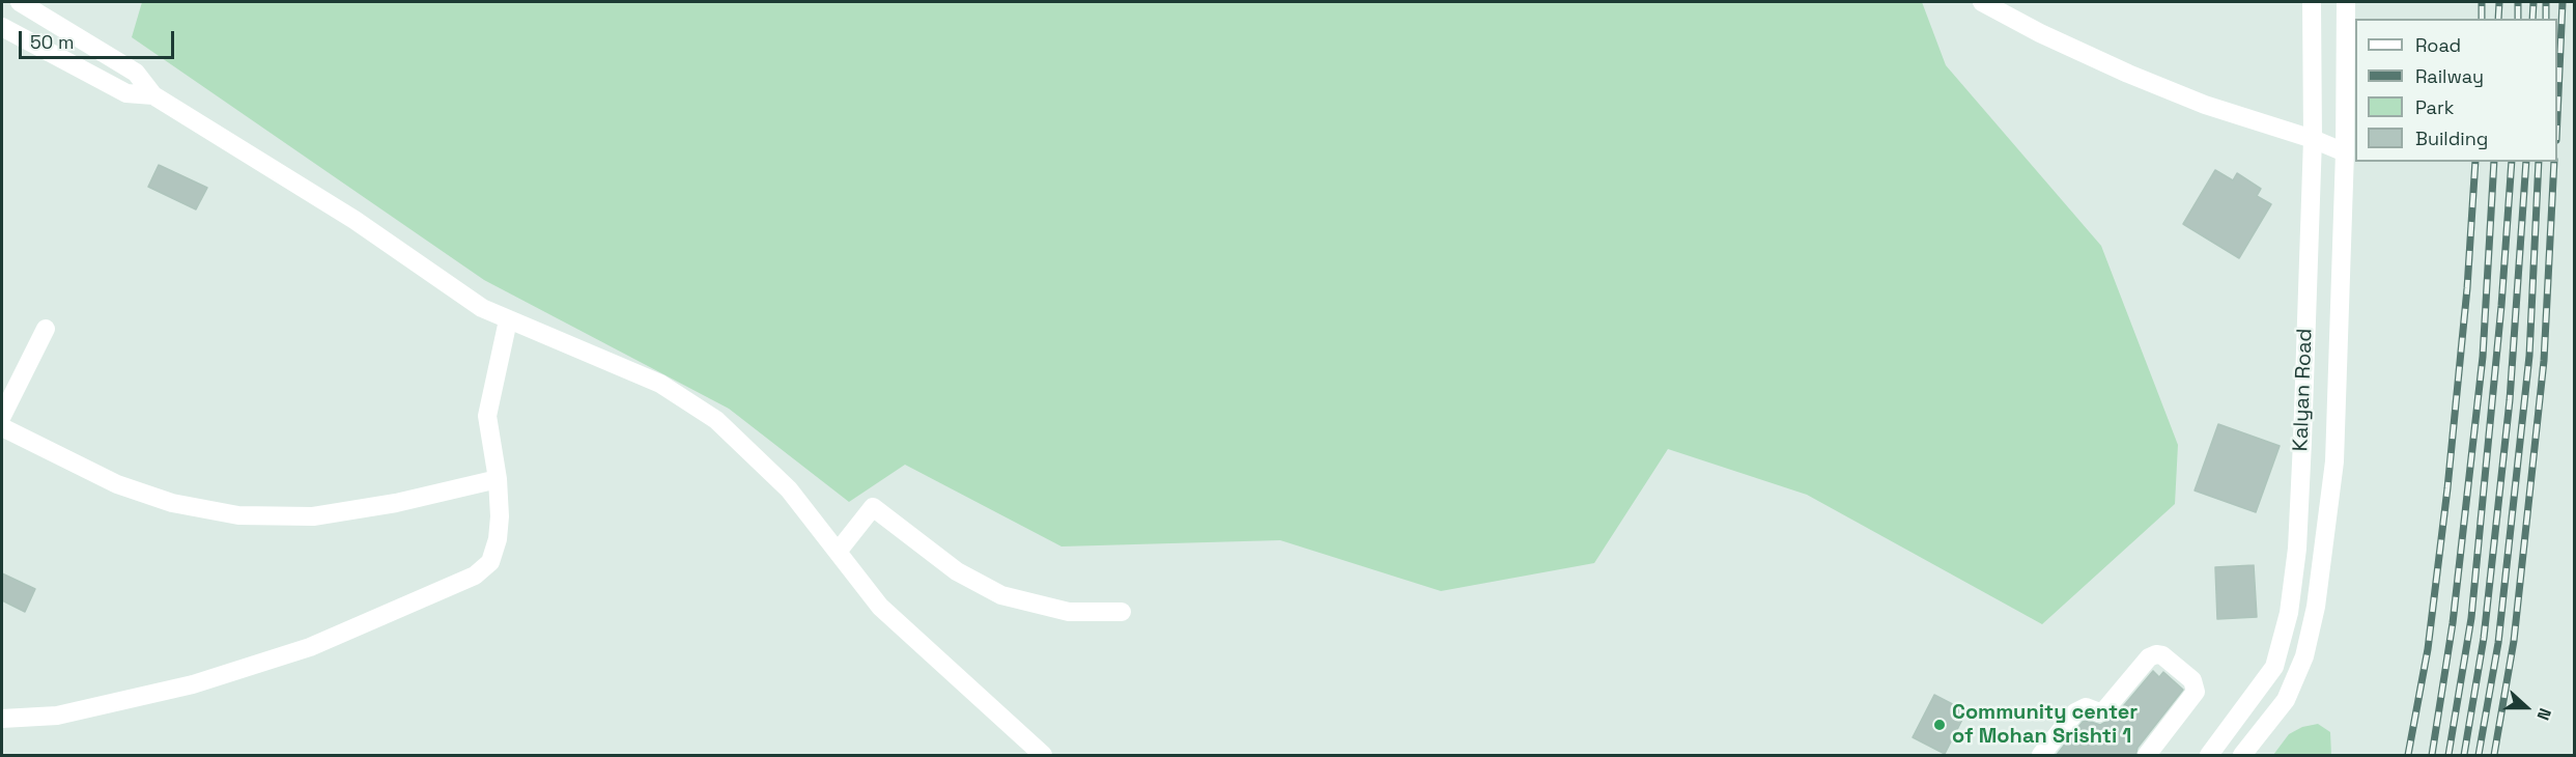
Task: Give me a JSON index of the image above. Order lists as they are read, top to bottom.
{
  "streets": {
    "street": ["Kalyan Road"]
  },
  "places": ["Community center of Mohan Srishti 1"],
  "legend": [
    "Road",
    "Railway",
    "Park",
    "Building"
  ],
  "scale_bar": "50 m",
  "north": "right"
}
